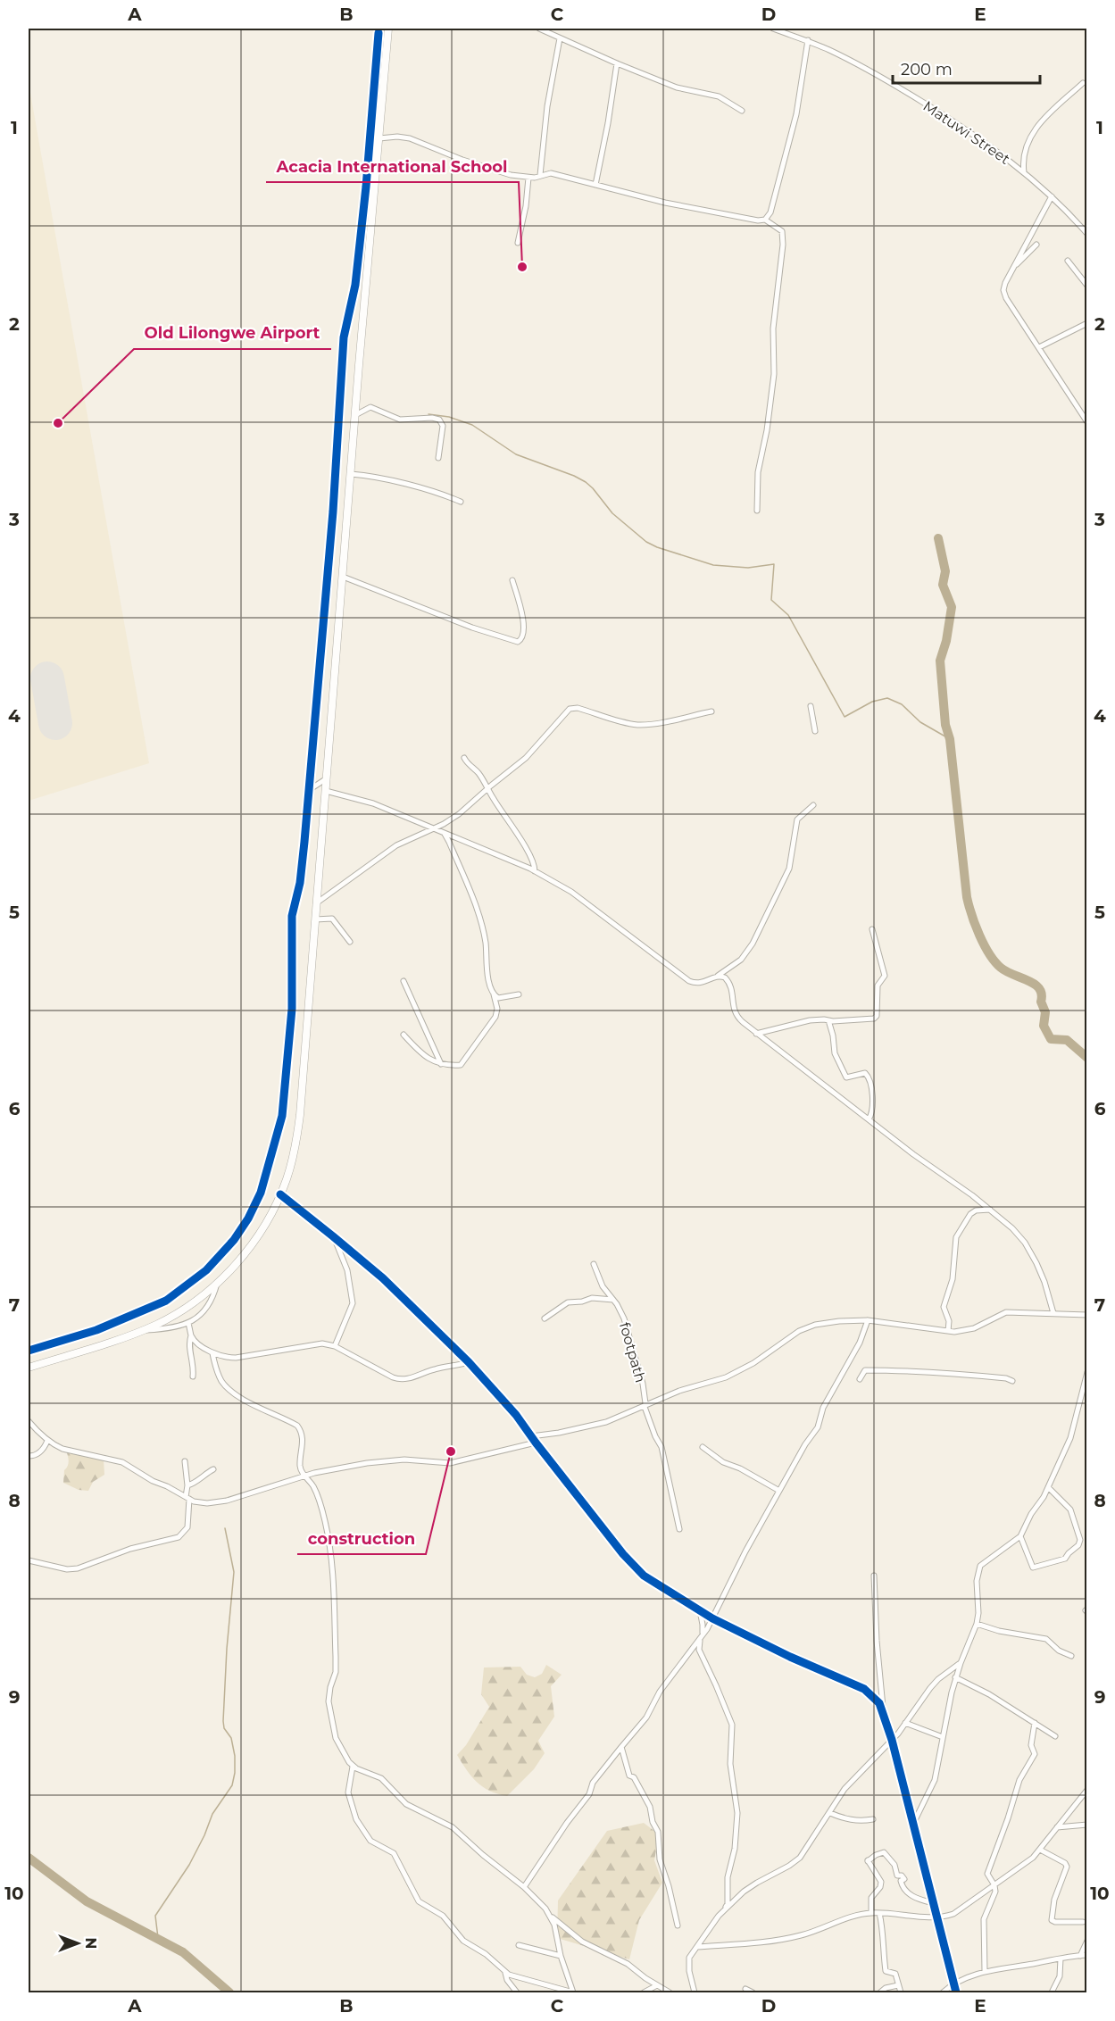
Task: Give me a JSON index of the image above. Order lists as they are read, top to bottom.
{
  "streets": {
    "street": ["Matuwi Street", "footpath"]
  },
  "places": ["Acacia International School", "Old Lilongwe Airport", "construction"],
  "scale_bar": "200 m",
  "north": "right",
  "grid": {
    "columns": [
      "A",
      "B",
      "C",
      "D",
      "E"
    ],
    "rows": [
      "1",
      "2",
      "3",
      "4",
      "5",
      "6",
      "7",
      "8",
      "9",
      "10"
    ]
  }
}
